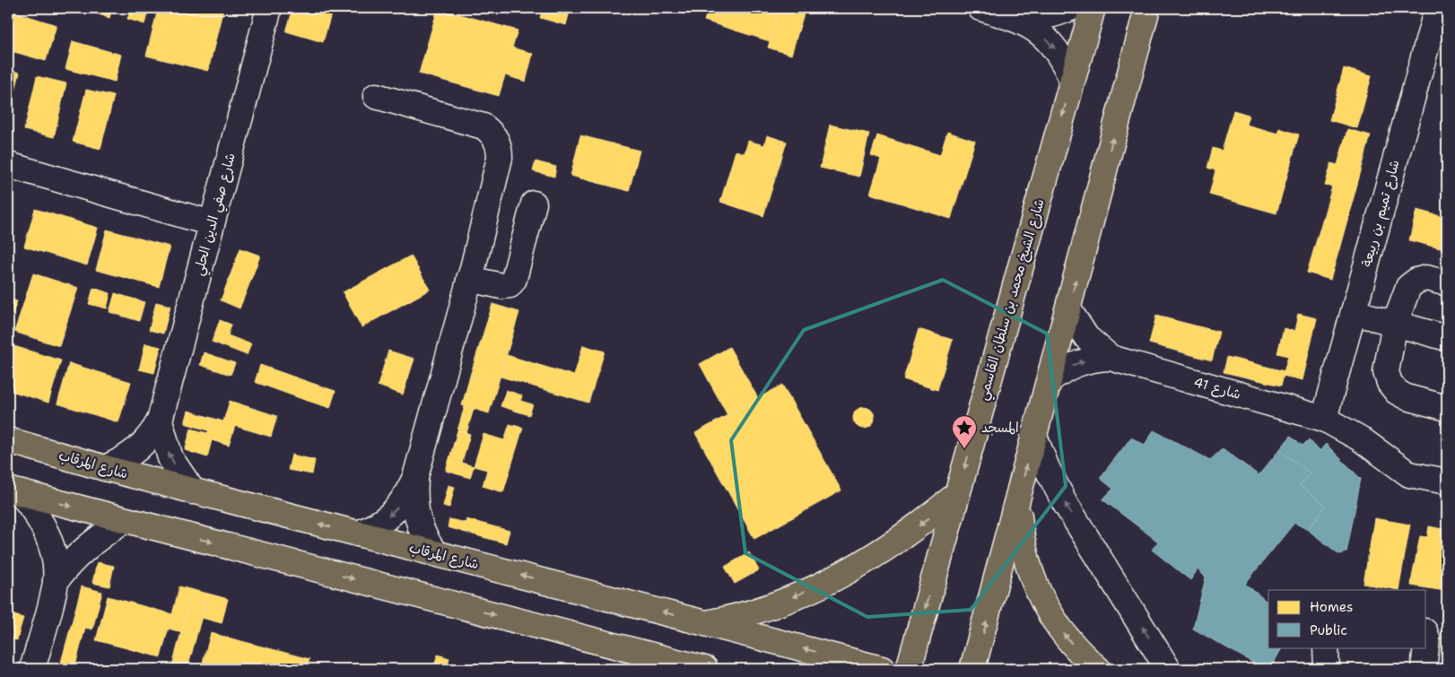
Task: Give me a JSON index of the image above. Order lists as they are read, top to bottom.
{
  "streets": {
    "main road": ["شارع الشيخ محمد بن سلطان القاسمي", "شارع المرقاب"],
    "street": ["شارع تميم بن ربيعة", "شارع صفي الدين الحلي", "شارع 41"]
  },
  "crossings": [
    ["شارع تميم بن ربيعة", "شارع 41"],
    ["شارع صفي الدين الحلي", "شارع المرقاب"]
  ],
  "places": {
    "place": ["المسجد"]
  },
  "legend": ["Homes", "Public"]
}
